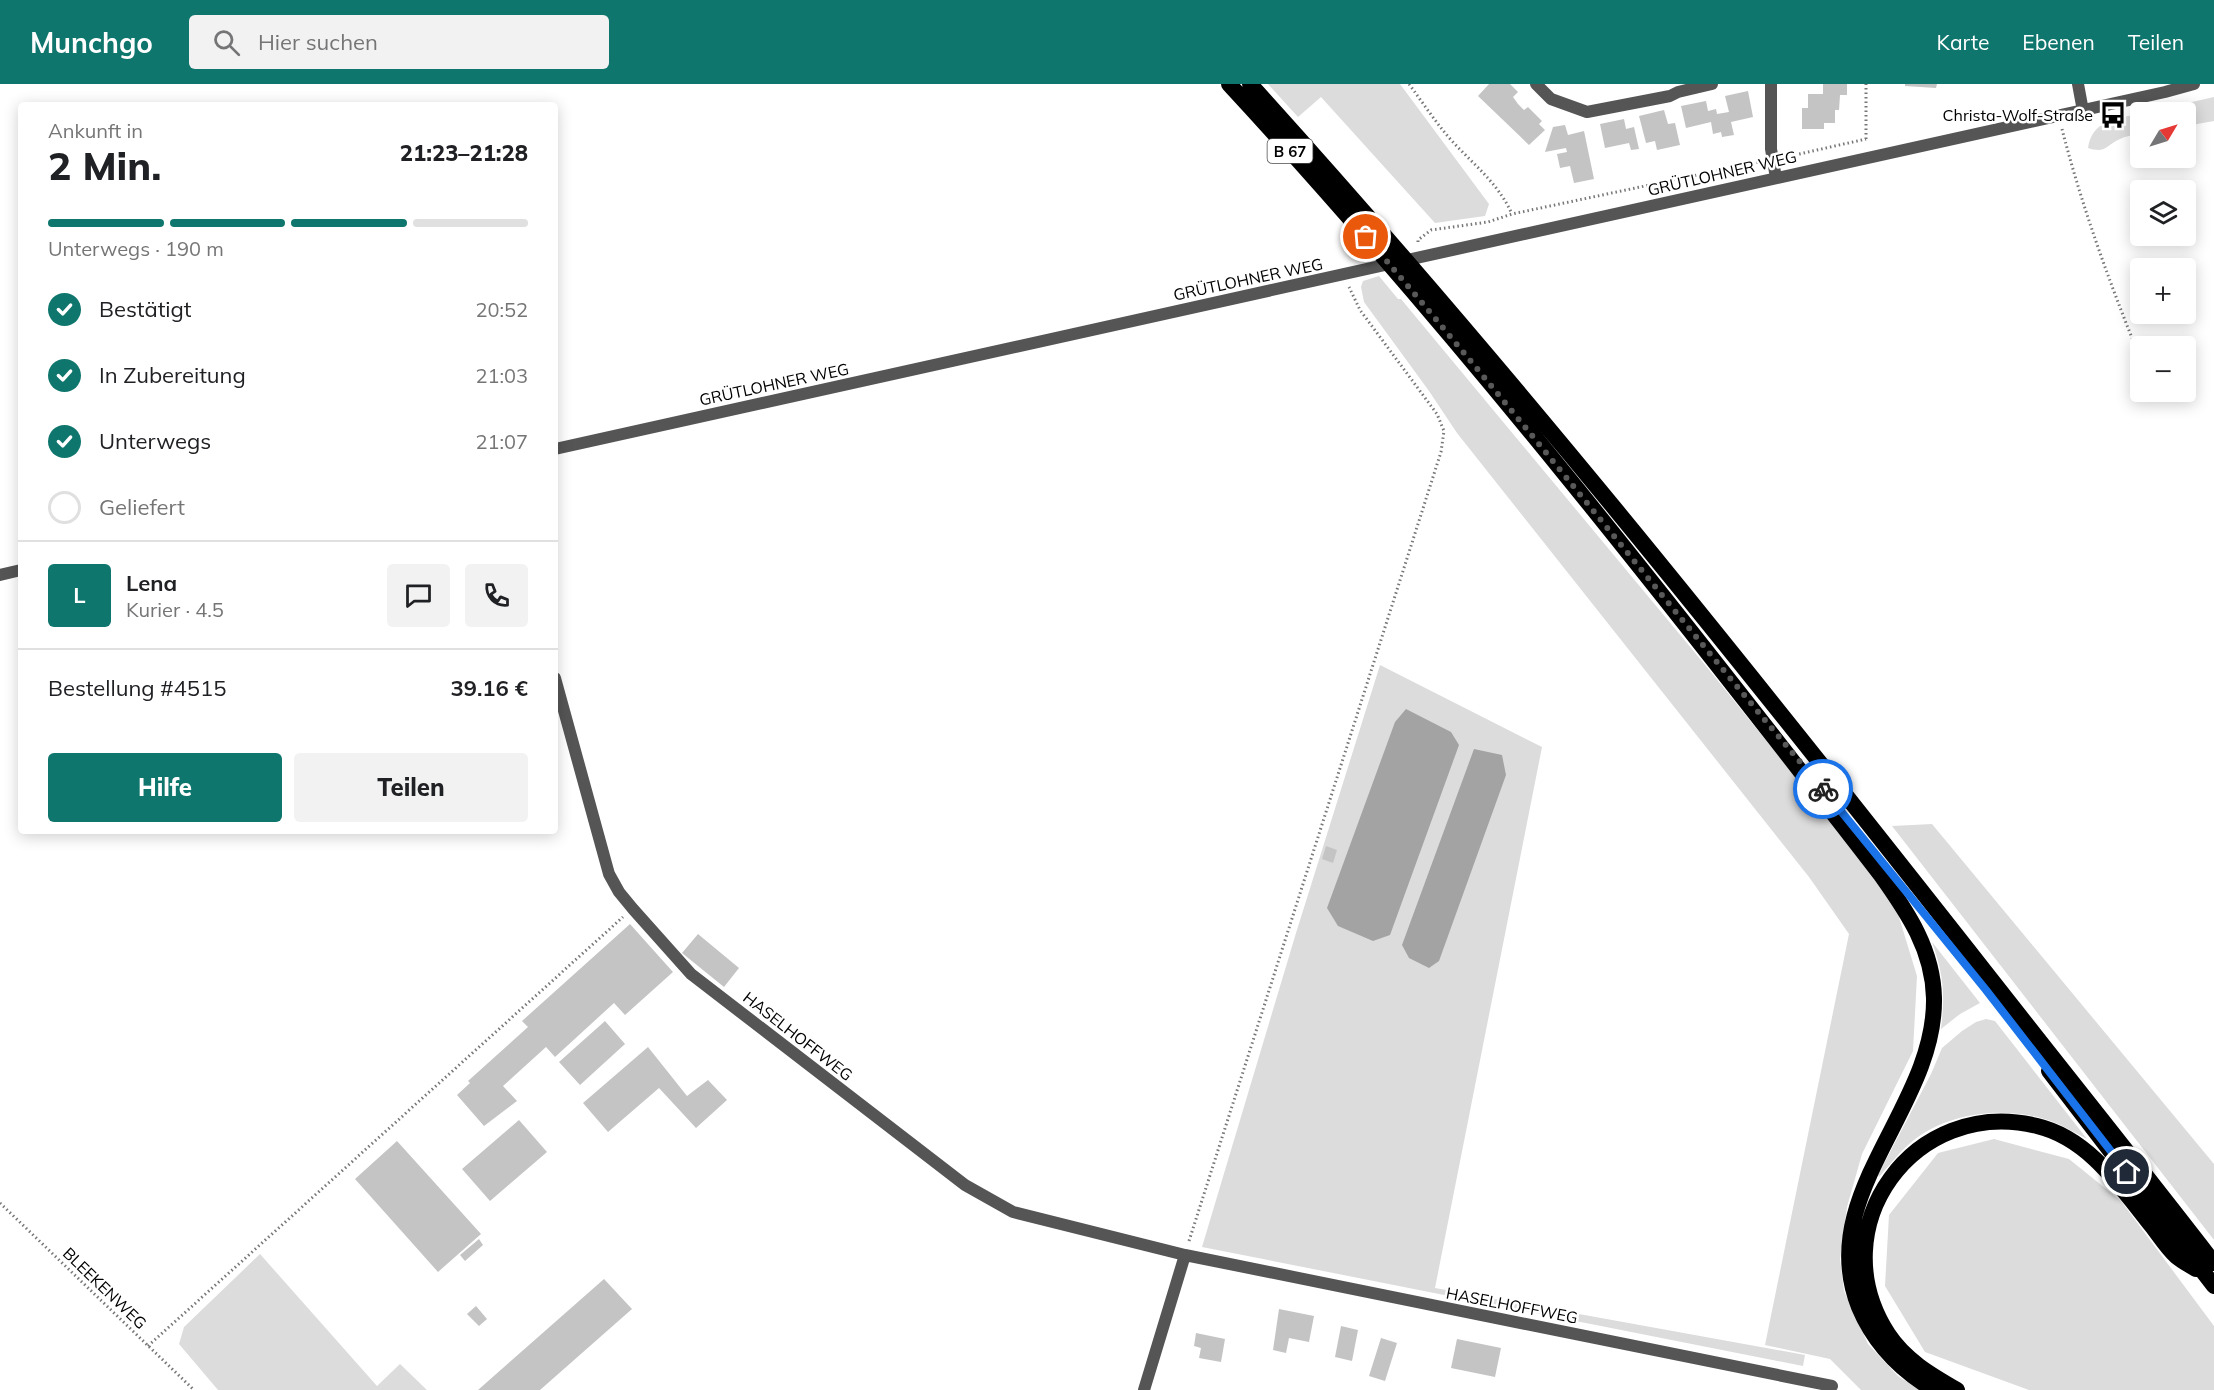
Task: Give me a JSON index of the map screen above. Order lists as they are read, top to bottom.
{
  "streets": {
    "highway": ["B 67"],
    "street": ["GRÜTLOHNER WEG", "HASELHOFFWEG"],
    "path": ["BLEEKENWEG"]
  },
  "places": {
    "bus stop": ["Christa-Wolf-Straße"]
  },
  "north": "top right",
  "page": {
    "header": "Munchgo",
    "search": "Hier suchen",
    "nav": ["Karte", "Ebenen", "Teilen"],
    "map_buttons": ["+", "−"],
    "heading": ["2 Min.", "Ankunft in", "21:23–21:28"],
    "panel": [
      "Lena",
      "Kurier · 4.5",
      "Bestellung #4515",
      "39.16 €"
    ],
    "bar": "Unterwegs · 190 m",
    "list": [
      ["Bestätigt", "20:52"],
      ["In Zubereitung", "21:03"],
      ["Unterwegs", "21:07"],
      "Geliefert"
    ],
    "round": "L",
    "buttons": ["Hilfe", "Teilen"]
  }
}
